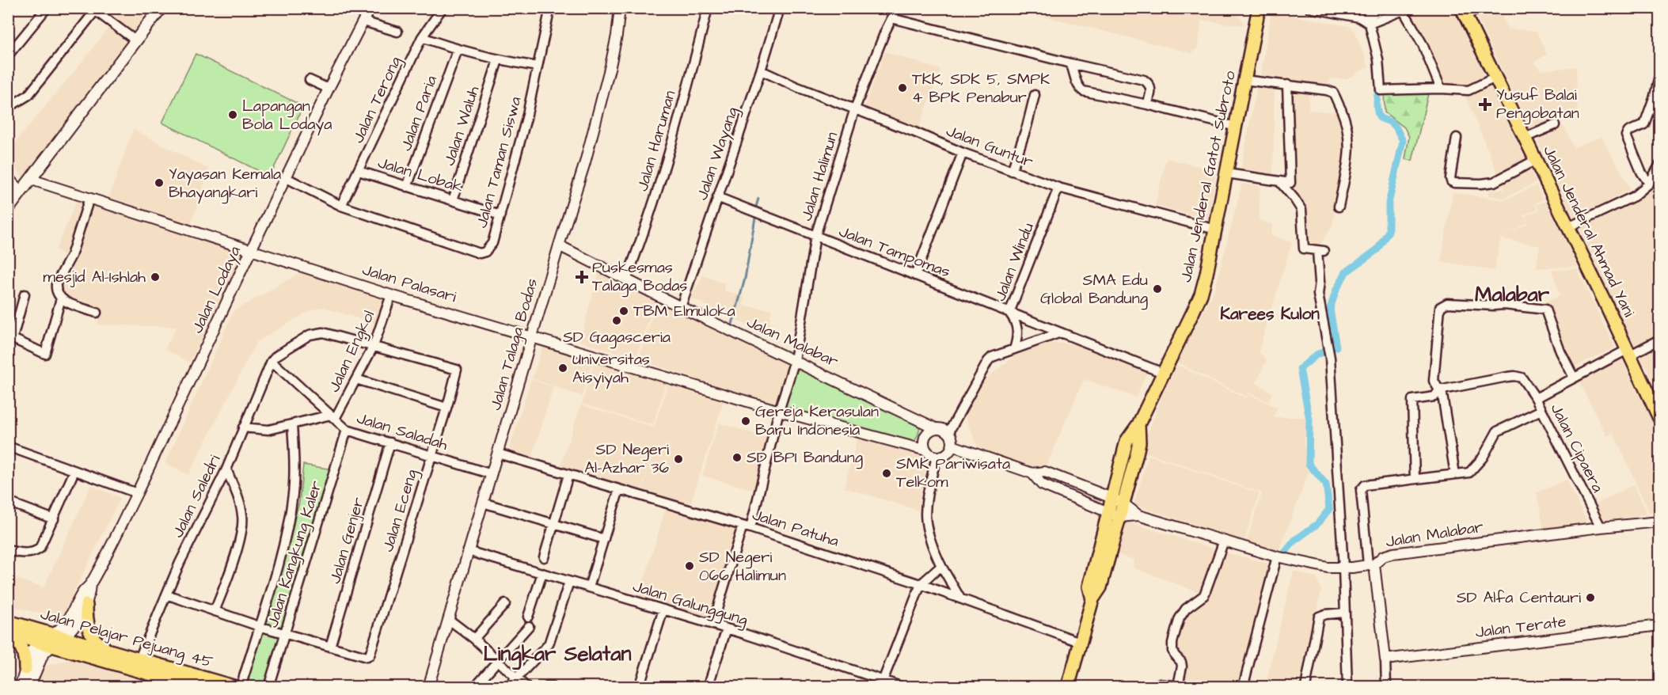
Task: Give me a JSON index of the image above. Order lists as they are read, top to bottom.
{
  "streets": {
    "main road": ["Jalan Jenderal Gatot Subroto", "Jalan Jenderal Ahmad Yani", "Jalan Pelajar Pejuang 45"],
    "street": [
      "Jalan Terong",
      "Jalan Paria",
      "Jalan Waluh",
      "Jalan Haruman",
      "Jalan Guntur",
      "Jalan Wayang",
      "Jalan Taman Siswa",
      "Jalan Lobak",
      "Jalan Halimun",
      "Jalan Tampomas",
      "Jalan Windu",
      "Jalan Palasari",
      "Jalan Lodaya",
      "Jalan Malabar",
      "Jalan Talaga Bodas",
      "Jalan Engkol",
      "Jalan Saladah",
      "Jalan Cipaera",
      "Jalan Saledri",
      "Jalan Eceng",
      "Jalan Patuha",
      "Jalan Genjer",
      "Jalan Kangkung Kaler",
      "Jalan Galunggung",
      "Jalan Terate"
    ]
  },
  "crossings": [
    ["Jalan Terong", "Jalan Taman Siswa"],
    ["Jalan Terong", "Jalan Lobak"],
    ["Jalan Paria", "Jalan Lobak"],
    ["Jalan Waluh", "Jalan Lobak"],
    ["Jalan Haruman", "Jalan Malabar"],
    ["Jalan Guntur", "Jalan Wayang"],
    ["Jalan Guntur", "Jalan Halimun"],
    ["Jalan Guntur", "Jalan Jenderal Gatot Subroto"],
    ["Jalan Guntur", "Jalan Windu"],
    ["Jalan Wayang", "Jalan Tampomas"],
    ["Jalan Wayang", "Jalan Malabar"],
    ["Jalan Taman Siswa", "Jalan Lobak"],
    ["Jalan Taman Siswa", "Jalan Lodaya"],
    ["Jalan Halimun", "Jalan Tampomas"],
    ["Jalan Halimun", "Jalan Palasari"],
    ["Jalan Halimun", "Jalan Malabar"],
    ["Jalan Halimun", "Jalan Patuha"],
    ["Jalan Halimun", "Jalan Galunggung"],
    ["Jalan Jenderal Gatot Subroto", "Jalan Tampomas"],
    ["Jalan Jenderal Gatot Subroto", "Jalan Malabar"],
    ["Jalan Jenderal Gatot Subroto", "Jalan Patuha"],
    ["Jalan Jenderal Ahmad Yani", "Jalan Cipaera"],
    ["Jalan Tampomas", "Jalan Windu"],
    ["Jalan Palasari", "Jalan Lodaya"],
    ["Jalan Palasari", "Jalan Talaga Bodas"],
    ["Jalan Palasari", "Jalan Engkol"],
    ["Jalan Lodaya", "Jalan Pelajar Pejuang 45"],
    ["Jalan Malabar", "Jalan Talaga Bodas"],
    ["Jalan Malabar", "Jalan Cipaera"],
    ["Jalan Talaga Bodas", "Jalan Saladah"],
    ["Jalan Talaga Bodas", "Jalan Patuha"],
    ["Jalan Talaga Bodas", "Jalan Galunggung"],
    ["Jalan Engkol", "Jalan Saladah"],
    ["Jalan Engkol", "Jalan Eceng"],
    ["Jalan Saladah", "Jalan Saledri"],
    ["Jalan Saladah", "Jalan Eceng"],
    ["Jalan Saladah", "Jalan Genjer"],
    ["Jalan Saladah", "Jalan Kangkung Kaler"],
    ["Jalan Saledri", "Jalan Pelajar Pejuang 45"],
    ["Jalan Eceng", "Jalan Genjer"]
  ],
  "districts": ["Malabar", "Karees Kulon", "Lingkar Selatan"],
  "places": {
    "other": [
      "TKK, SDK 5, SMPK 4 BPK Penabur",
      "Lapangan Bola Lodaya",
      "Yayasan Kemala Bhayangkari",
      "mesjid Al-Ishlah",
      "SMA Edu Global Bandung",
      "TBM Elmuloka",
      "SD Gagasceria",
      "Universitas Aisyiyah",
      "Gereja Kerasulan Baru Indonesia",
      "SD BPI Bandung",
      "SD Negeri Al-Azhar 36",
      "SMK Pariwisata Telkom",
      "SD Negeri 066 Halimun",
      "SD Alfa Centauri"
    ],
    "health": ["Yusuf Balai Pengobatan", "Puskesmas Talaga Bodas"]
  }
}
